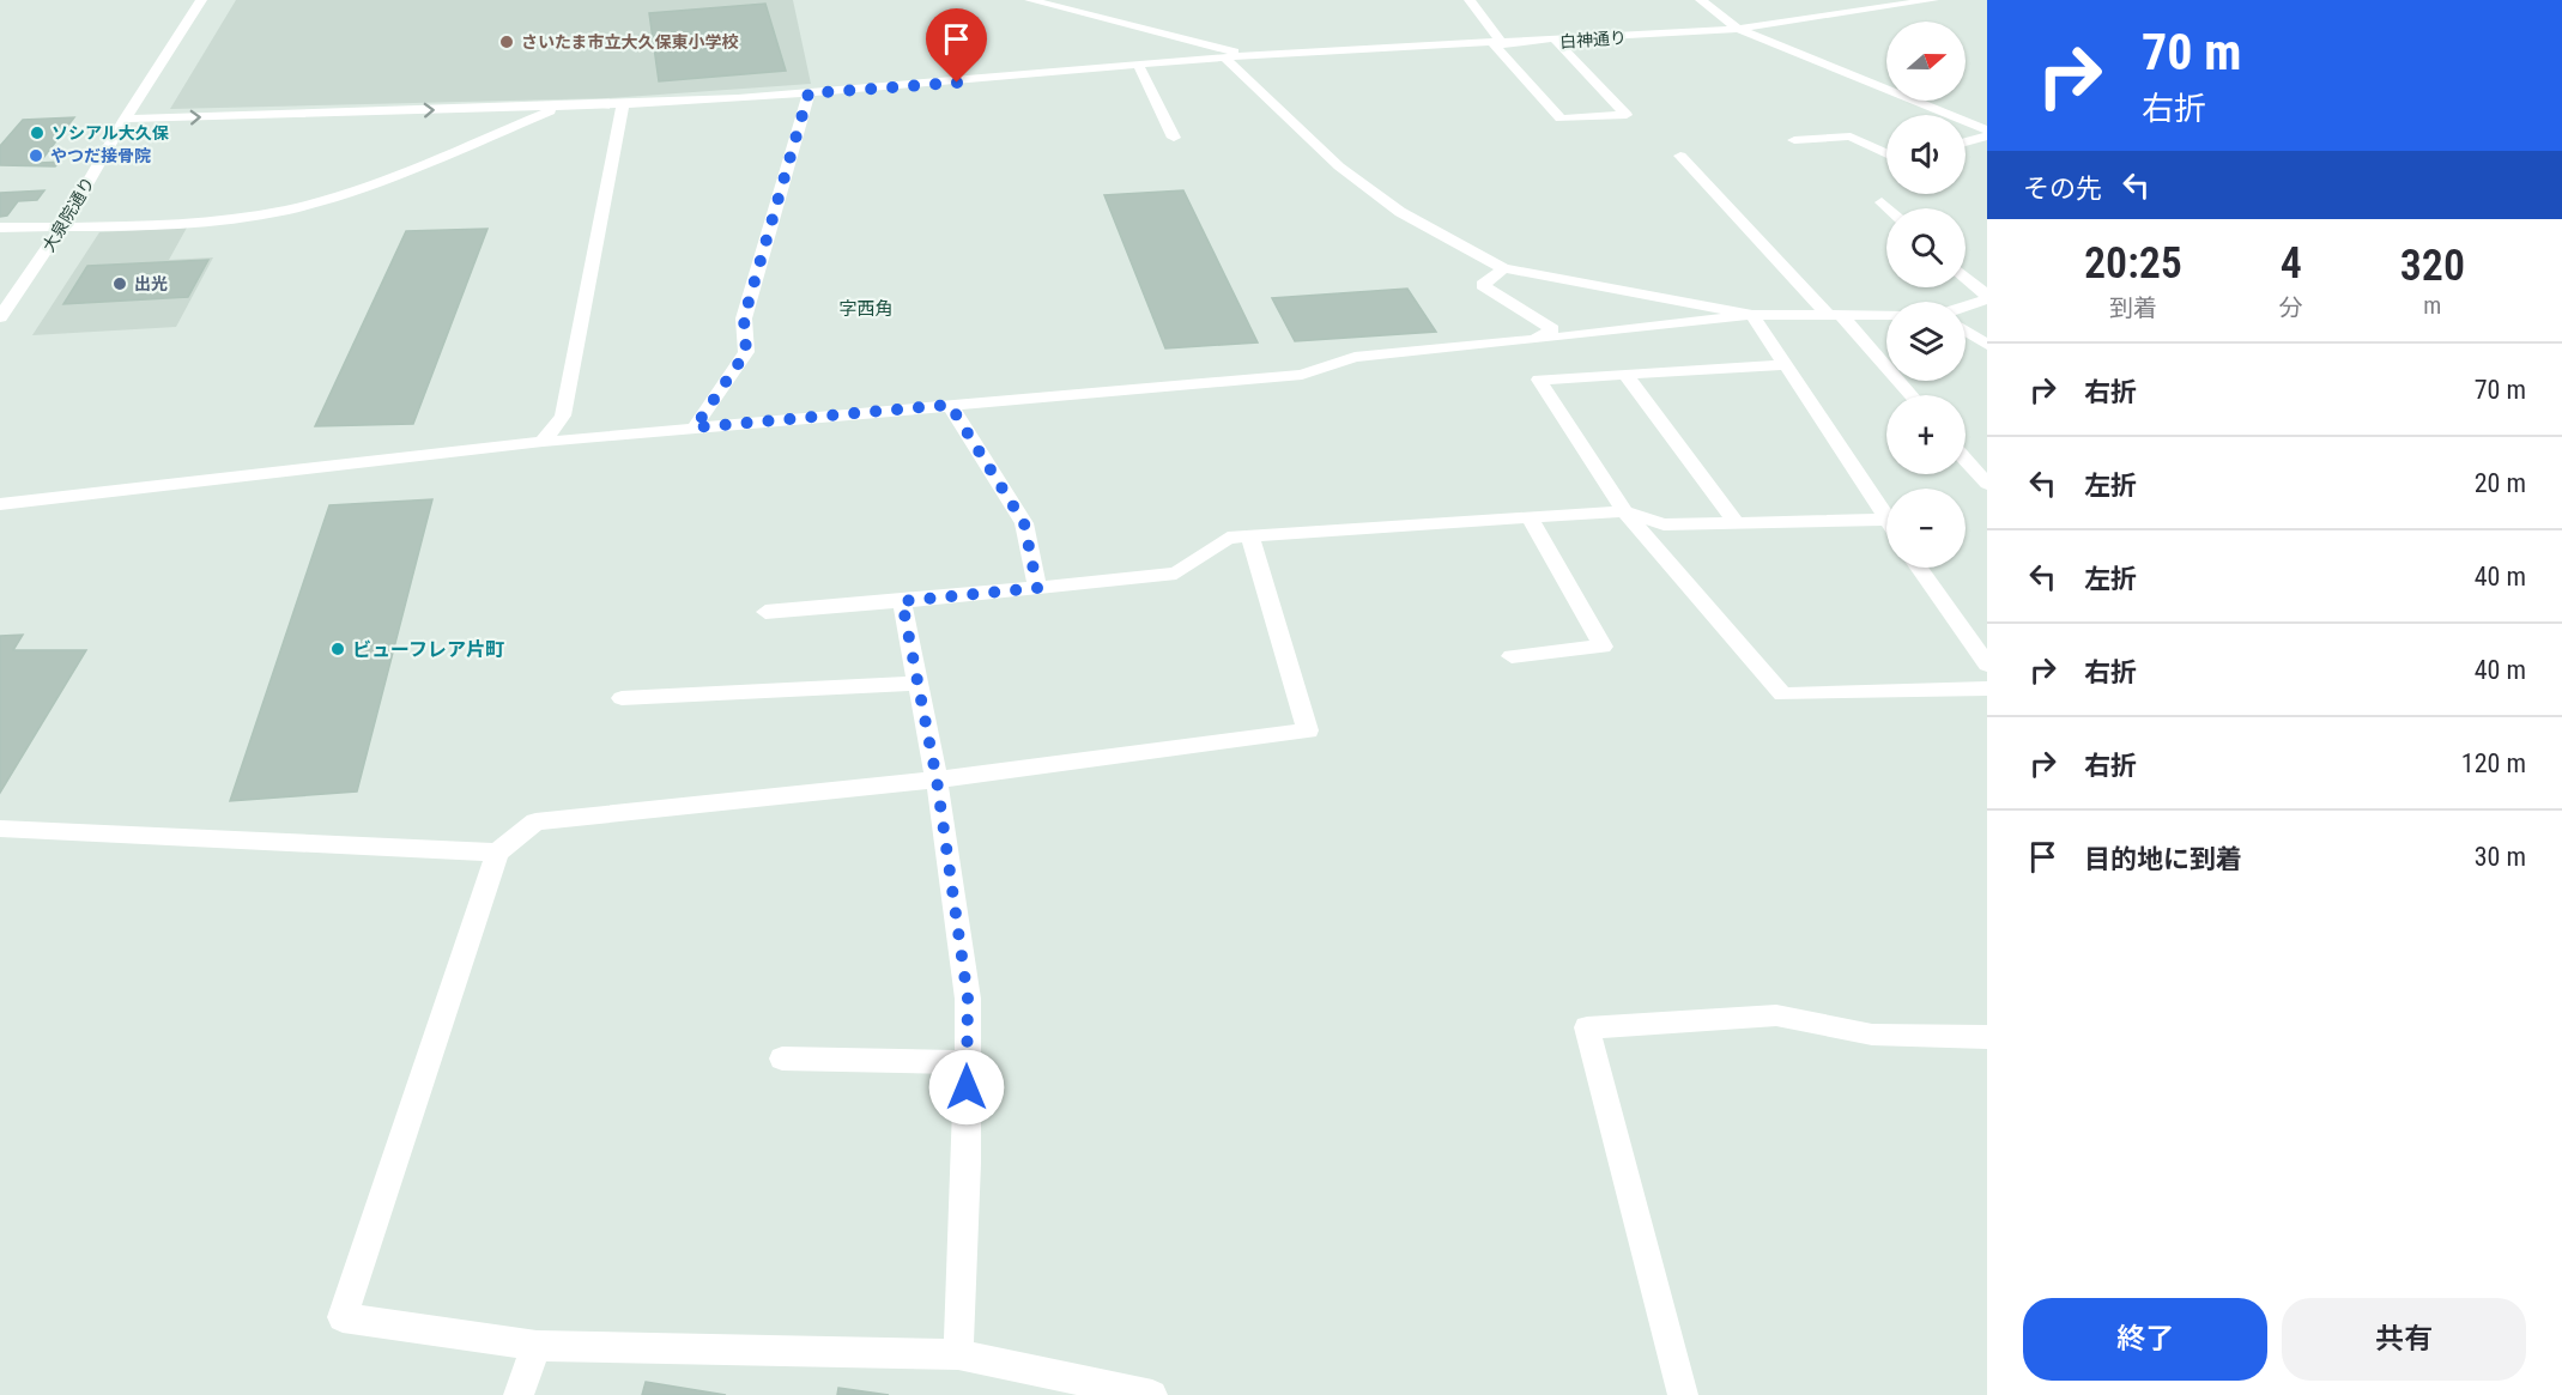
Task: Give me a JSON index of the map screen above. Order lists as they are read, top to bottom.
{
  "streets": {
    "street": ["白神通り", "大泉院通り"]
  },
  "districts": ["字西角"],
  "places": [
    "さいたま市立大久保東小学校",
    "ソシアル大久保",
    "やつだ接骨院",
    "出光",
    "ビューフレア片町"
  ],
  "north": "right",
  "page": {
    "turn": ["70 m", "右折"],
    "map_buttons": ["+", "−"],
    "then": "その先",
    "eta": [
      "20:25",
      "到着",
      "4",
      "分",
      "320",
      "m"
    ],
    "list": [
      {
        "name": "右折",
        "value": "70 m"
      },
      {
        "name": "左折",
        "value": "20 m"
      },
      {
        "name": "左折",
        "value": "40 m"
      },
      {
        "name": "右折",
        "value": "40 m"
      },
      {
        "name": "右折",
        "value": "120 m"
      },
      {
        "name": "目的地に到着",
        "value": "30 m"
      }
    ],
    "buttons": ["終了", "共有"]
  }
}
